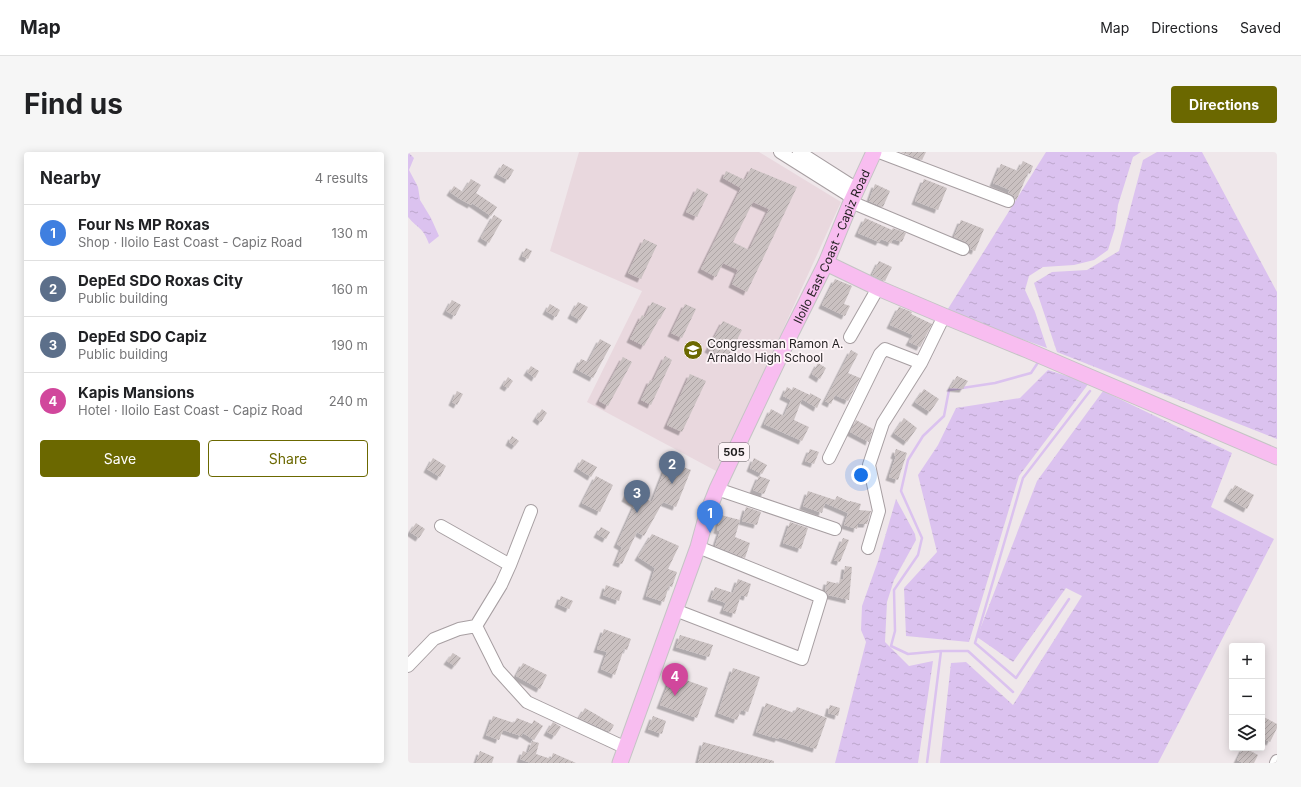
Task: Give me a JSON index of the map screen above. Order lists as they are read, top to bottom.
{
  "streets": {
    "main road": ["Iloilo East Coast - Capiz Road", "505"]
  },
  "places": {
    "school or university": ["Congressman Ramon A. Arnaldo High School"]
  },
  "page": {
    "header": "Map",
    "nav": ["Map", "Directions", "Saved"],
    "buttons": [
      "Directions",
      ["Save", "Share"]
    ],
    "title": "Find us",
    "heading": ["Nearby", "4 results"],
    "list": [
      {
        "mark": "1",
        "name": "Four Ns MP Roxas",
        "note": "Shop · Iloilo East Coast - Capiz Road",
        "value": "130 m"
      },
      {
        "mark": "2",
        "name": "DepEd SDO Roxas City",
        "note": "Public building",
        "value": "160 m"
      },
      {
        "mark": "3",
        "name": "DepEd SDO Capiz",
        "note": "Public building",
        "value": "190 m"
      },
      {
        "mark": "4",
        "name": "Kapis Mansions",
        "note": "Hotel · Iloilo East Coast - Capiz Road",
        "value": "240 m"
      }
    ],
    "pins": [
      "2",
      "3",
      "1",
      "4"
    ],
    "map_buttons": ["+", "−"]
  }
}
